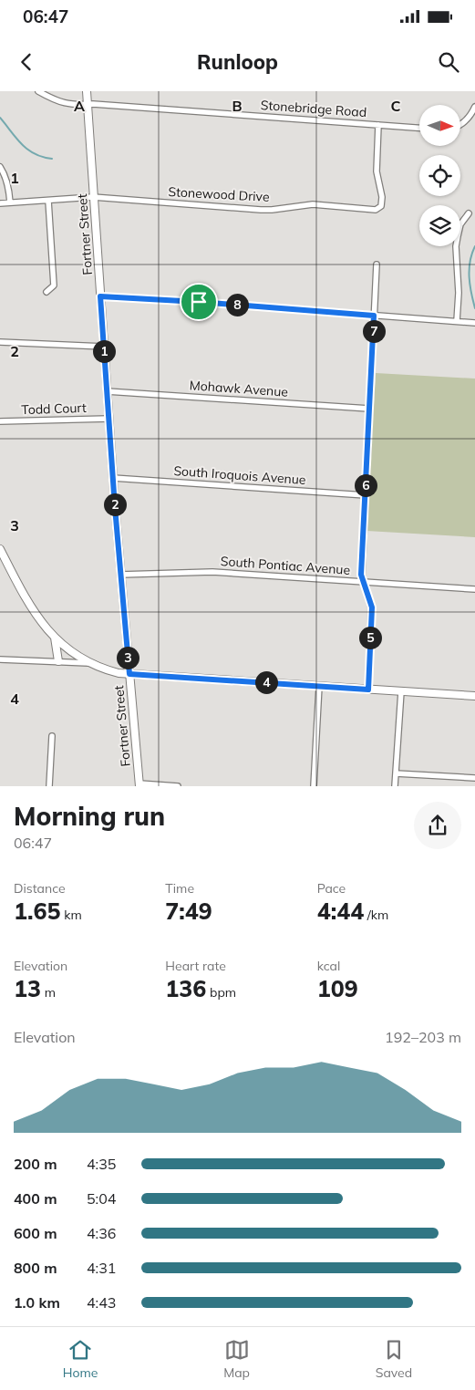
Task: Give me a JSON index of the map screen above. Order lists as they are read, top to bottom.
{
  "streets": {
    "street": [
      "Stonebridge Road",
      "Stonewood Drive",
      "Fortner Street",
      "Mohawk Avenue",
      "Todd Court",
      "South Iroquois Avenue",
      "South Pontiac Avenue"
    ]
  },
  "crossings": [
    ["Stonebridge Road", "Stonewood Drive"],
    ["Stonebridge Road", "Fortner Street"],
    ["Stonewood Drive", "Fortner Street"],
    ["Fortner Street", "Mohawk Avenue"],
    ["Fortner Street", "Todd Court"],
    ["Fortner Street", "South Iroquois Avenue"],
    ["Fortner Street", "South Pontiac Avenue"]
  ],
  "north": "right",
  "page": {
    "status": "06:47",
    "header": "Runloop",
    "pins": [
      "8",
      "7",
      "1",
      "6",
      "2",
      "5",
      "3",
      "4"
    ],
    "heading": ["Morning run", "06:47"],
    "stats": [
      ["Distance", "1.65 km"],
      ["Time", "7:49"],
      ["Pace", "4:44 /km"],
      ["Elevation", "13 m"],
      ["Heart rate", "136 bpm"],
      ["kcal", "109"]
    ],
    "chart": ["Elevation", "192–203 m"],
    "list": [
      {
        "name": "200 m",
        "note": "4:35"
      },
      {
        "name": "400 m",
        "note": "5:04"
      },
      {
        "name": "600 m",
        "note": "4:36"
      },
      {
        "name": "800 m",
        "note": "4:31"
      },
      {
        "name": "1.0 km",
        "note": "4:43"
      }
    ],
    "tabs": ["Home", "Map", "Saved"]
  },
  "grid": {
    "columns": ["A", "B", "C"],
    "rows": [
      "1",
      "2",
      "3",
      "4"
    ]
  }
}
